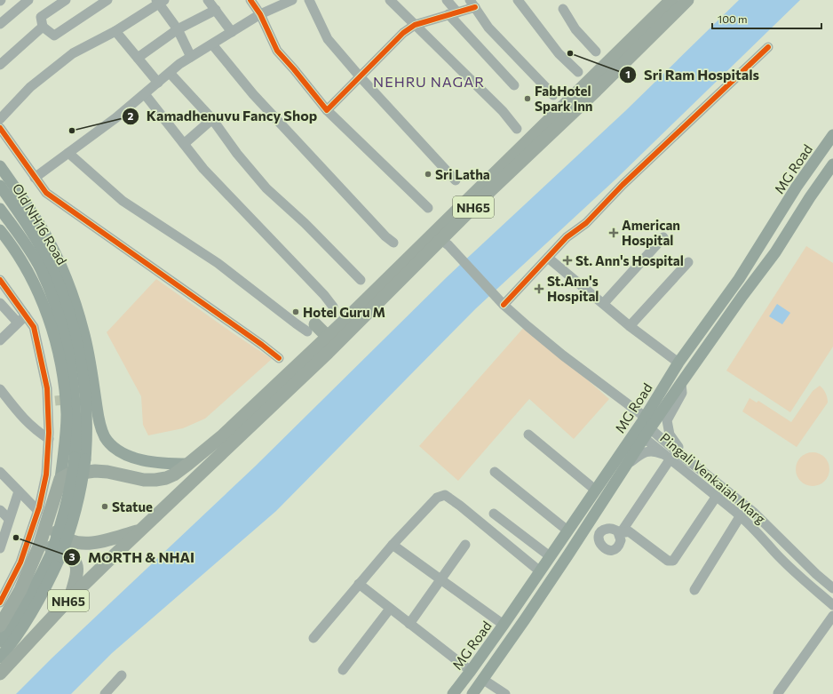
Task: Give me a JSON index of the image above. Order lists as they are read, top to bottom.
{
  "streets": {
    "highway": ["NH65"],
    "main road": ["MG Road", "Old NH16 Road"],
    "street": ["Pingali Venkaiah Marg"]
  },
  "crossings": [
    ["MG Road", "Pingali Venkaiah Marg"]
  ],
  "districts": ["NEHRU NAGAR"],
  "places": {
    "other": [
      "Sri Ram Hospitals",
      "FabHotel Spark Inn",
      "Kamadhenuvu Fancy Shop",
      "Sri Latha",
      "Hotel Guru M",
      "Statue",
      "MORTH & NHAI"
    ],
    "health": ["American Hospital", "St. Ann's Hospital", "St.Ann's Hospital"]
  },
  "scale_bar": "100 m"
}
